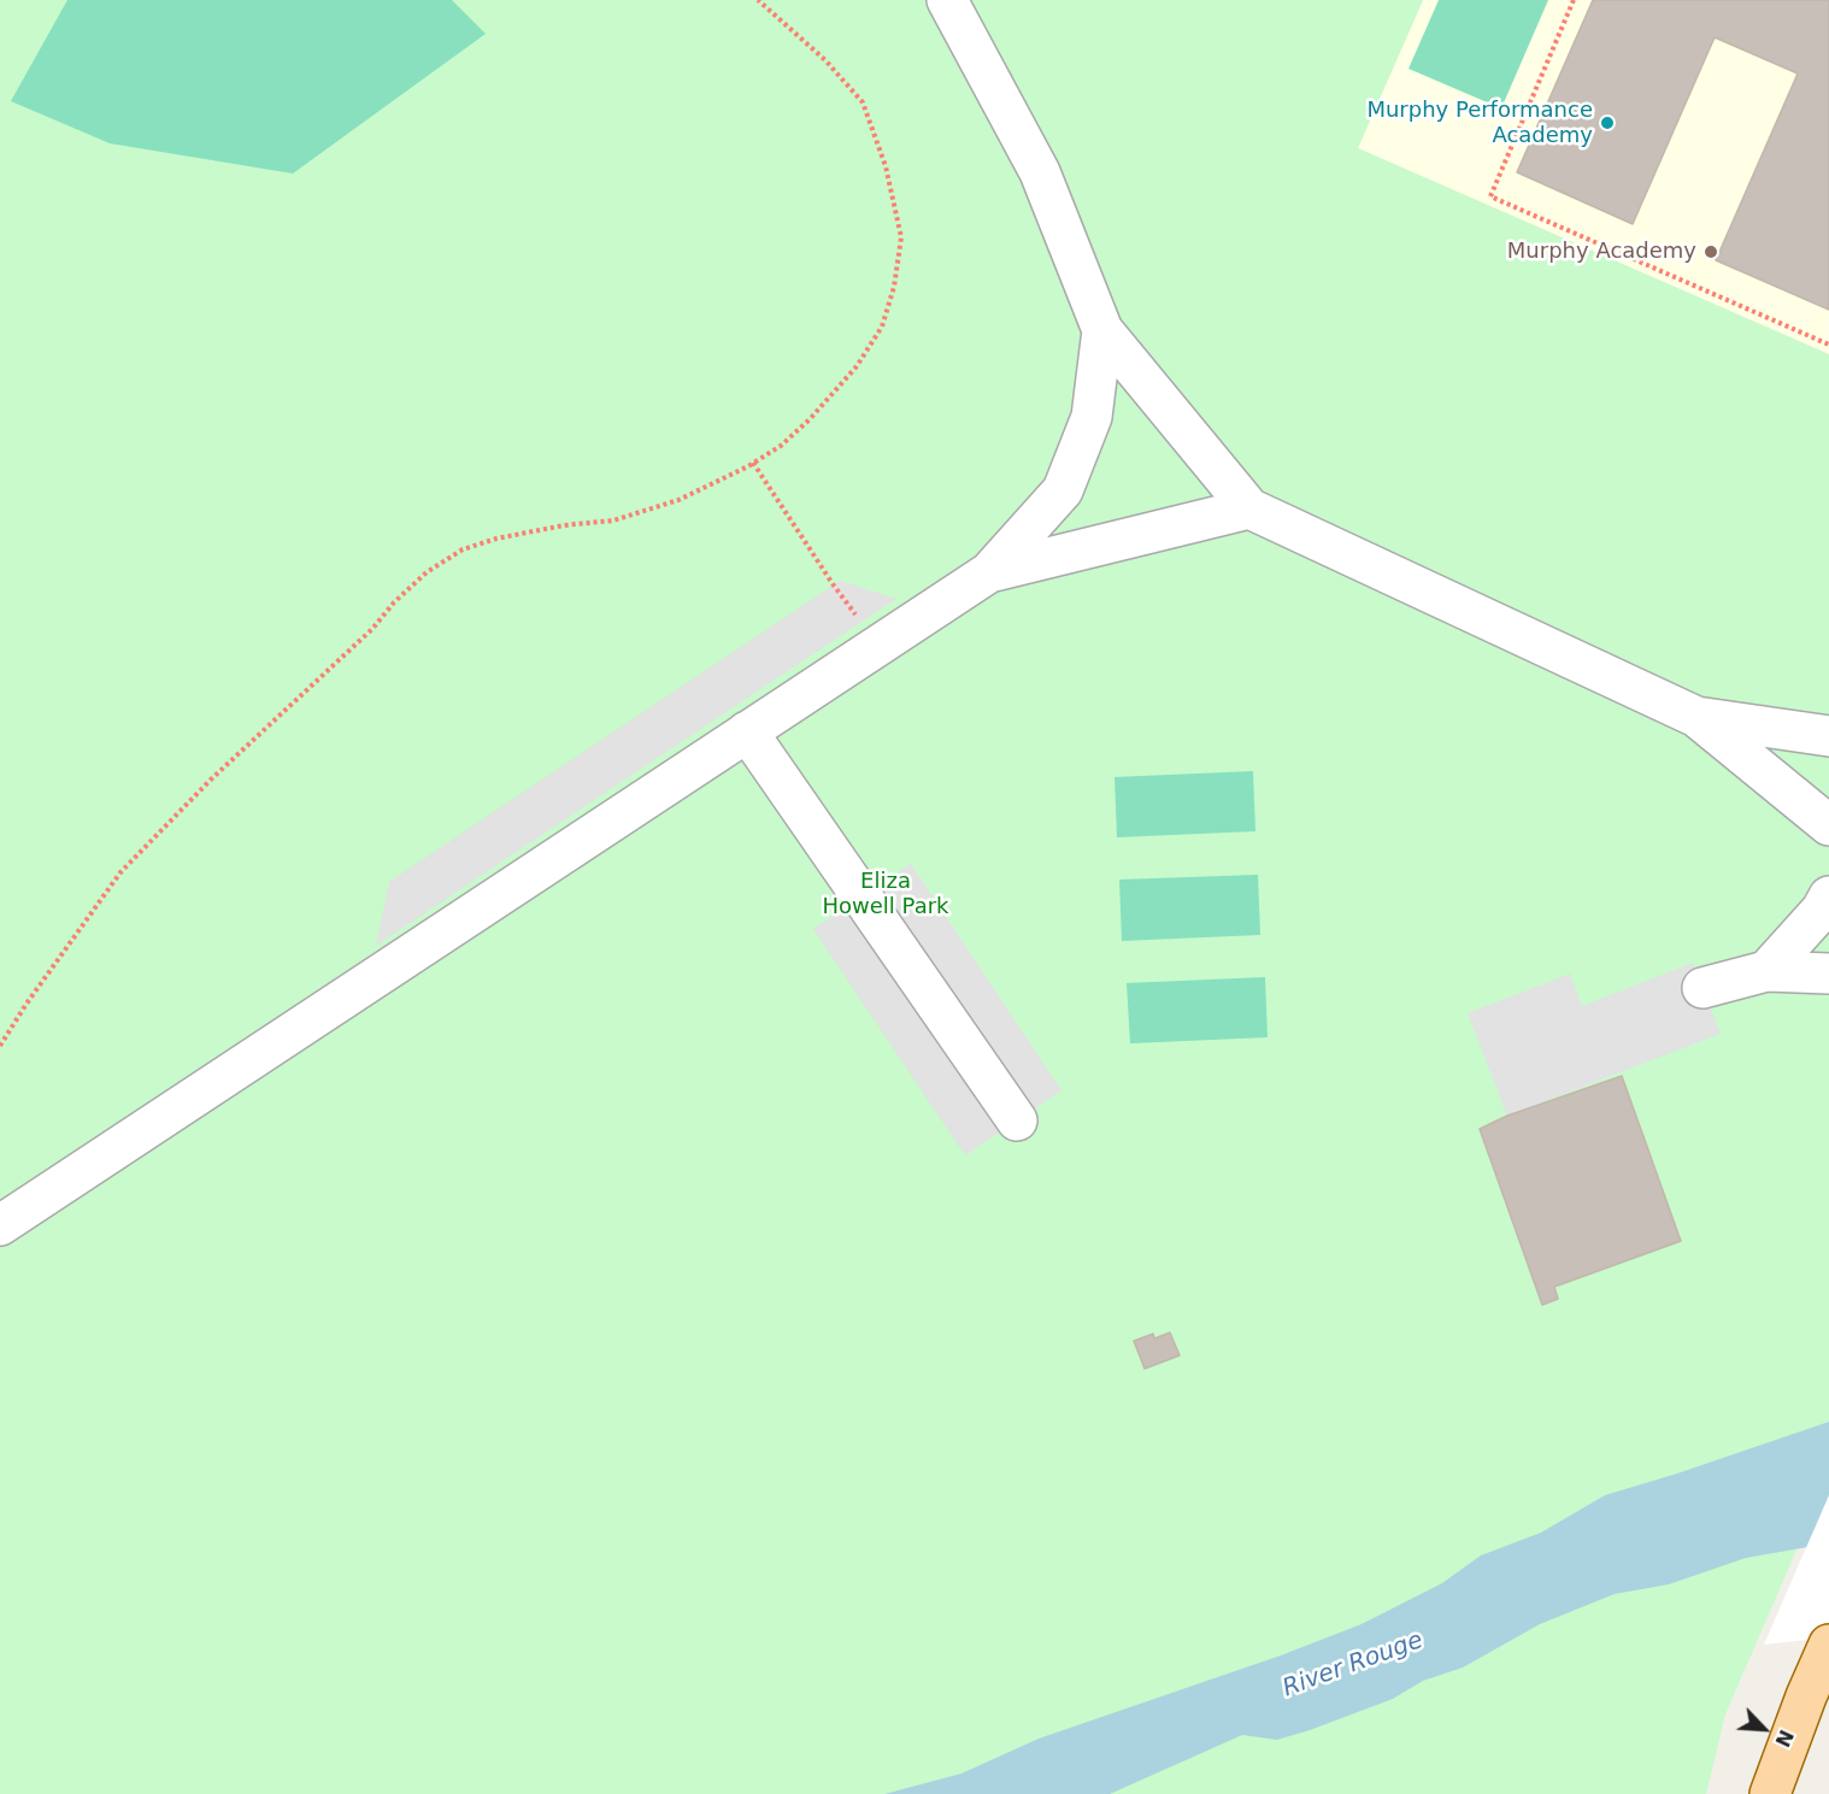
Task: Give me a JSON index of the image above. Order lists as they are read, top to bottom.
{
  "water": ["River Rouge"],
  "parks": ["Eliza Howell Park"],
  "places": ["Murphy Performance Academy", "Murphy Academy"],
  "north": "bottom right"
}
